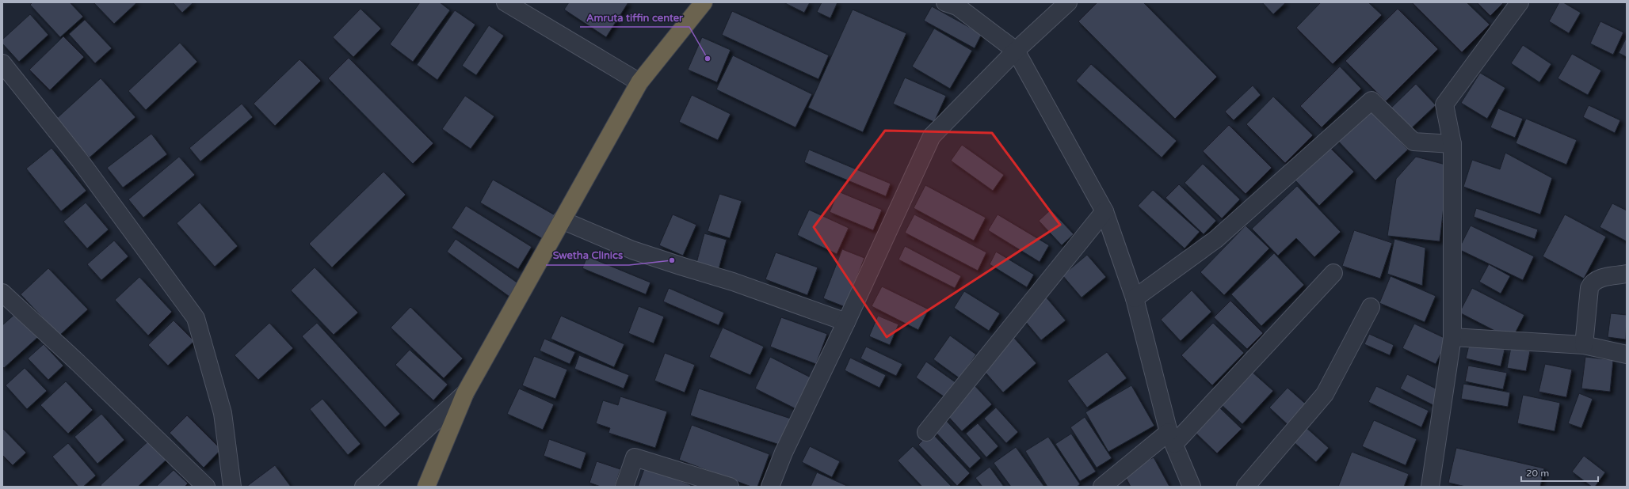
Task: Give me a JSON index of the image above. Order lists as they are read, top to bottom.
{
  "places": ["Amruta tiffin center", "Swetha Clinics"],
  "scale_bar": "20 m"
}
